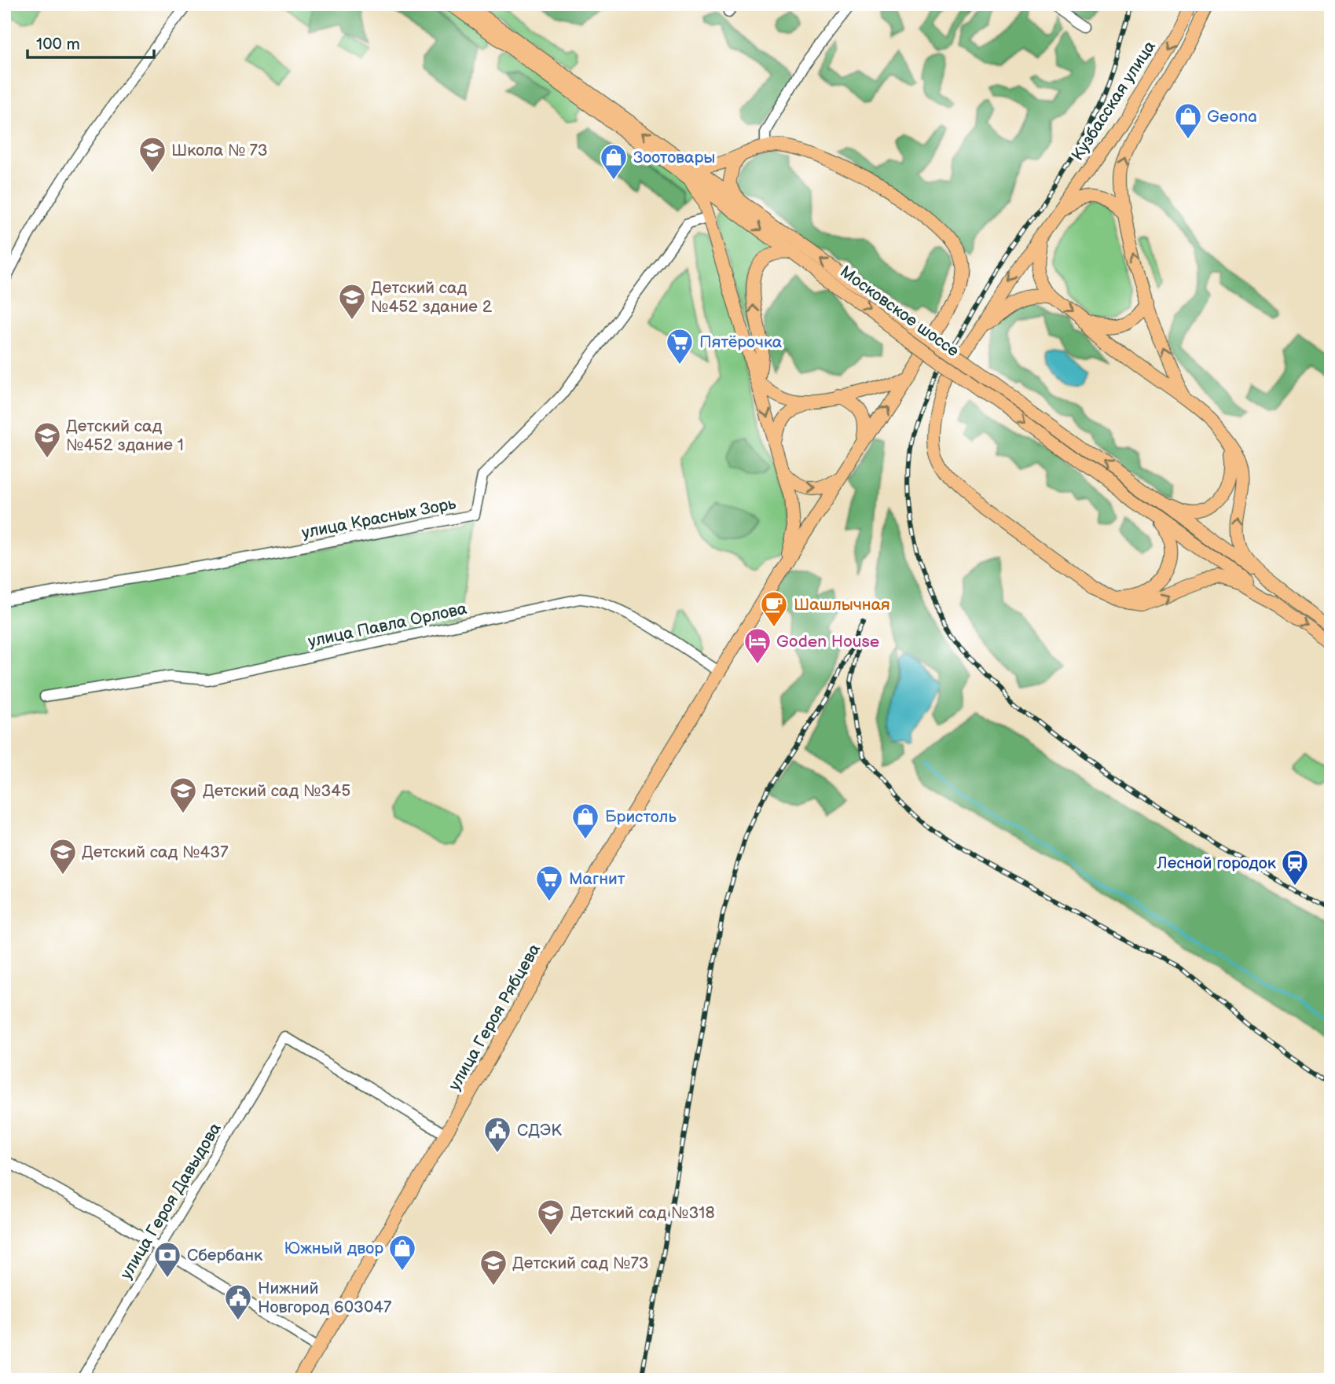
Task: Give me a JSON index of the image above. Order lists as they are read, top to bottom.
{
  "streets": {
    "main road": ["Кузбасская улица", "Московское шоссе", "улица Героя Рябцева"],
    "street": ["улица Красных Зорь", "улица Павла Орлова", "улица Героя Давыдова"]
  },
  "crossings": [
    ["улица Павла Орлова", "улица Героя Рябцева"],
    ["улица Героя Рябцева", "улица Героя Давыдова"]
  ],
  "places": {
    "shop": [
      "Geona",
      "Зоотовары",
      "Бристоль",
      "Южный двор"
    ],
    "school or university": [
      "Школа № 73",
      "Детский сад №452 здание 2",
      "Детский сад №452 здание 1",
      "Детский сад №345",
      "Детский сад №437",
      "Детский сад №318",
      "Детский сад №73"
    ],
    "supermarket": ["Пятёрочка", "Магнит"],
    "cafe": ["Шашлычная"],
    "hotel": ["Goden House"],
    "station": ["Лесной городок"],
    "public building": ["СДЭК", "Нижний Новгород 603047"],
    "bank": ["Сбербанк"]
  },
  "scale_bar": "100 m"
}
